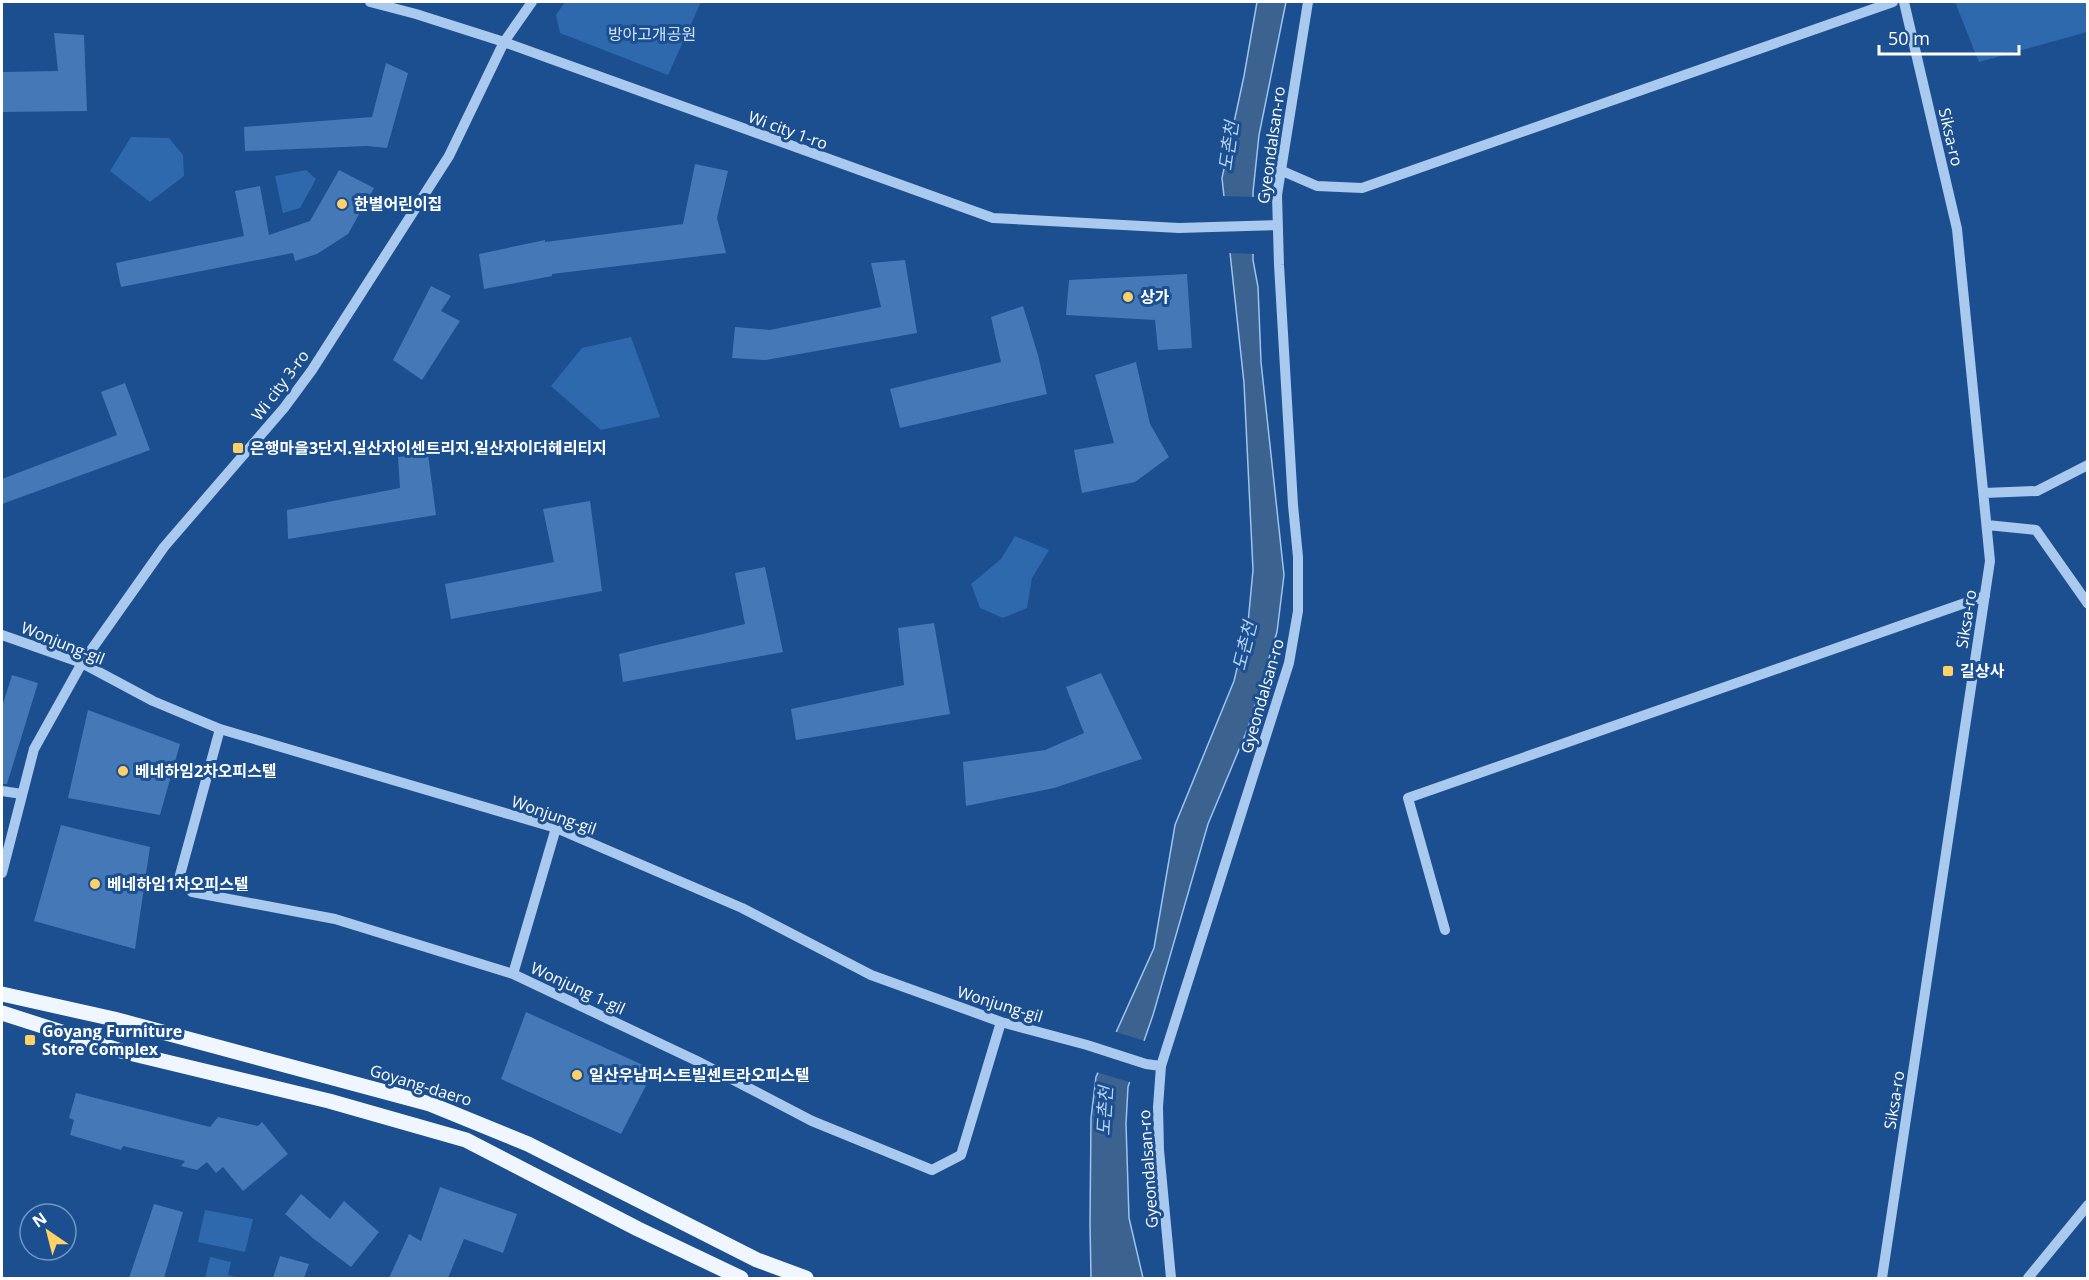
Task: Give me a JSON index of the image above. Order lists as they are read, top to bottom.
{
  "streets": {
    "main road": ["Goyang-daero"],
    "street": [
      "Wi city 1-ro",
      "Siksa-ro",
      "Gyeondalsan-ro",
      "Wi city 3-ro",
      "Wonjung-gil",
      "Wonjung 1-gil"
    ]
  },
  "crossings": [
    ["Wi city 1-ro", "Gyeondalsan-ro"],
    ["Wi city 1-ro", "Wi city 3-ro"],
    ["Gyeondalsan-ro", "Wonjung-gil"],
    ["Wi city 3-ro", "Wonjung-gil"],
    ["Wonjung-gil", "Wonjung 1-gil"]
  ],
  "water": ["도촌천"],
  "parks": ["방아고개공원"],
  "places": {
    "other": [
      "한별어린이집",
      "상가",
      "베네하임2차오피스텔",
      "베네하임1차오피스텔",
      "일산우남퍼스트빌센트라오피스텔"
    ],
    "transit": ["은행마을3단지.일산자이센트리지.일산자이더헤리티지", "길상사", "Goyang Furniture Store Complex"]
  },
  "scale_bar": "50 m",
  "north": "top left"
}
